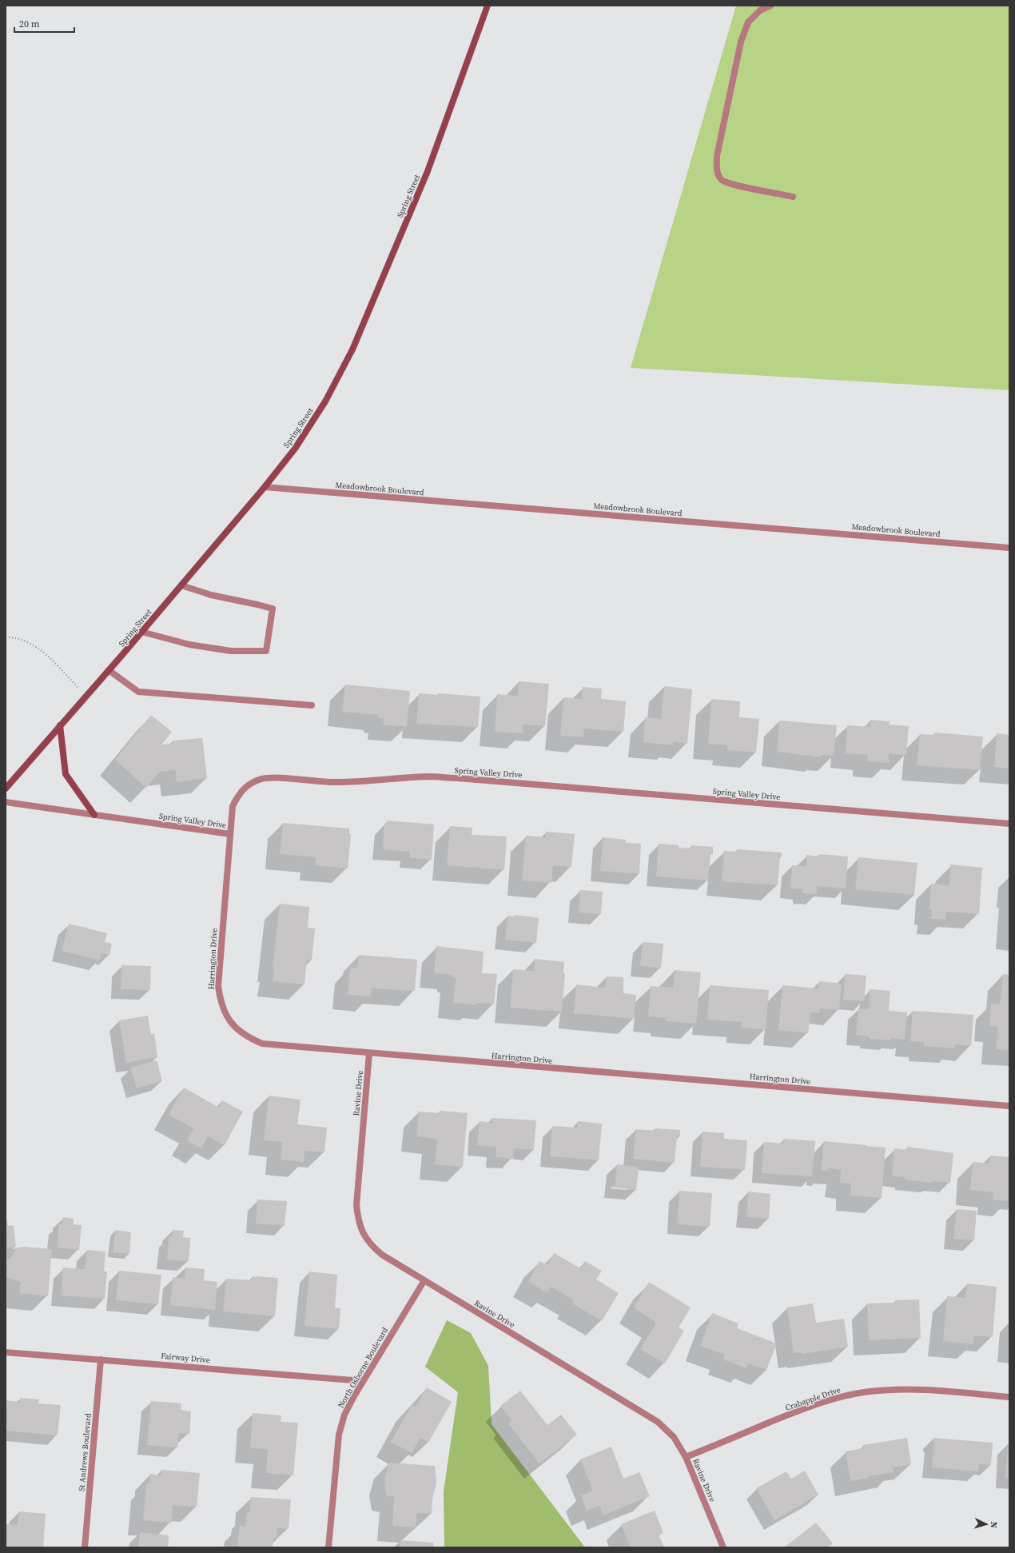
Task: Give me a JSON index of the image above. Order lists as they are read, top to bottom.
{
  "streets": {
    "main road": ["Spring Street"],
    "street": [
      "Meadowbrook Boulevard",
      "Spring Valley Drive",
      "Harrington Drive",
      "Ravine Drive",
      "Fairway Drive",
      "North Osborne Boulevard",
      "Crabapple Drive",
      "St Andrews Boulevard"
    ]
  },
  "crossings": [
    ["Spring Street", "Meadowbrook Boulevard"],
    ["Spring Valley Drive", "Harrington Drive"],
    ["Harrington Drive", "Ravine Drive"],
    ["Ravine Drive", "North Osborne Boulevard"],
    ["Ravine Drive", "Crabapple Drive"],
    ["Fairway Drive", "North Osborne Boulevard"],
    ["Fairway Drive", "St Andrews Boulevard"]
  ],
  "scale_bar": "20 m",
  "north": "right"
}
